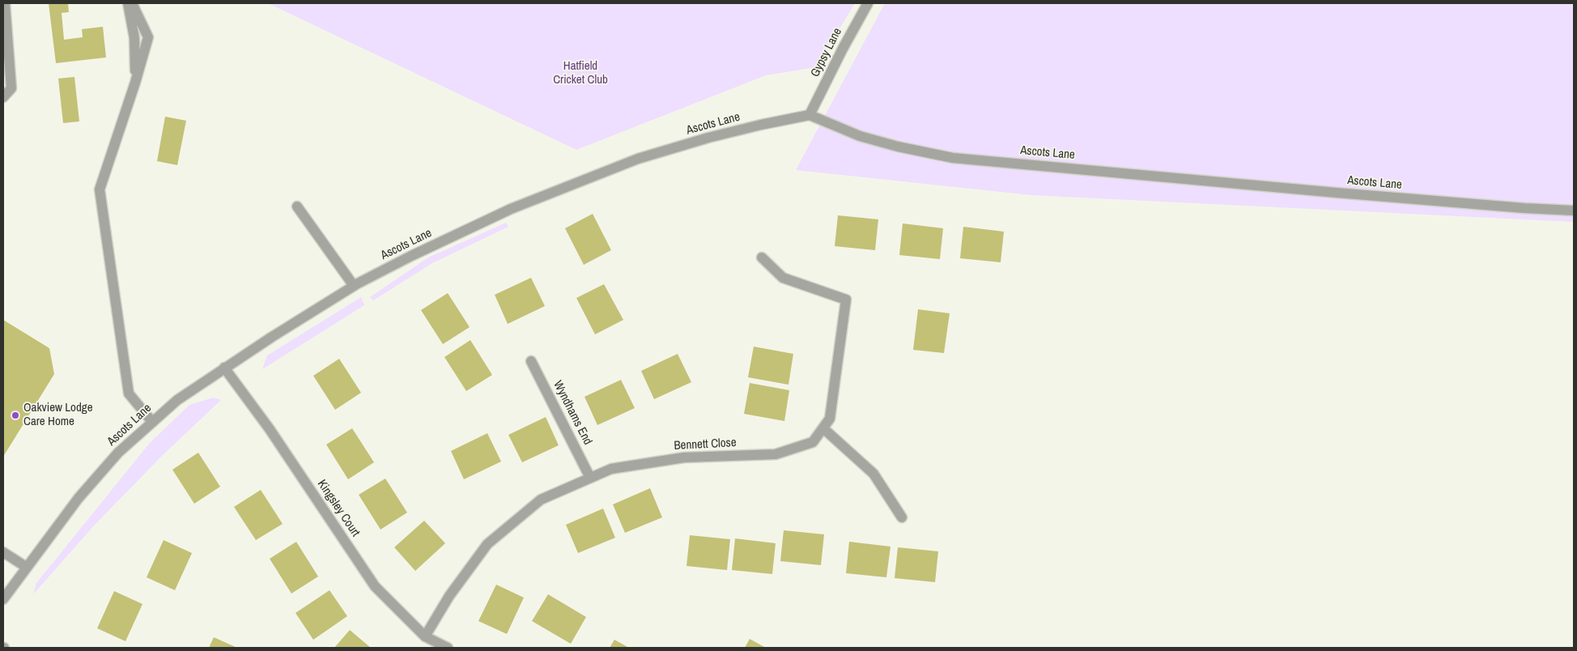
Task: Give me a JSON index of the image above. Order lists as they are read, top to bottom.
{
  "streets": {
    "street": [
      "Gypsy Lane",
      "Ascots Lane",
      "Wyndhams End",
      "Bennett Close",
      "Kingsley Court"
    ]
  },
  "crossings": [
    ["Gypsy Lane", "Ascots Lane"],
    ["Ascots Lane", "Kingsley Court"],
    ["Wyndhams End", "Bennett Close"],
    ["Bennett Close", "Kingsley Court"]
  ],
  "parks": ["Hatfield Cricket Club"],
  "places": ["Oakview Lodge Care Home"]
}
